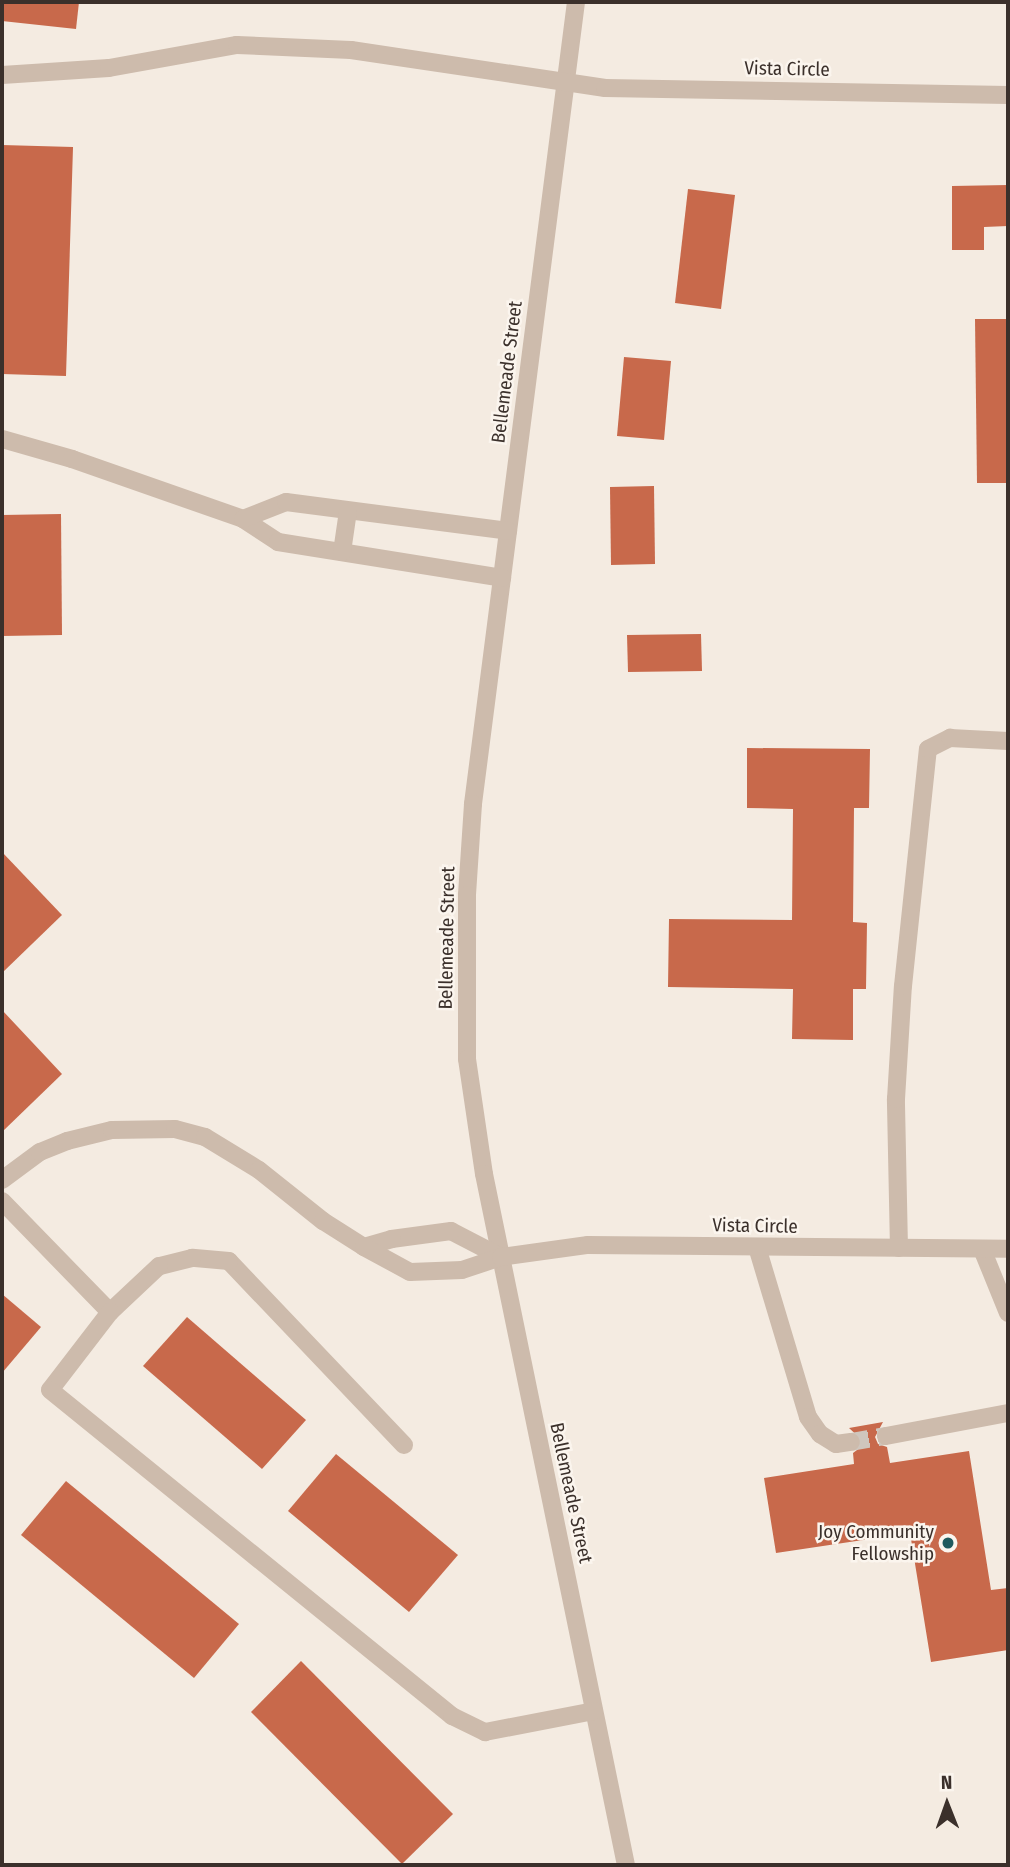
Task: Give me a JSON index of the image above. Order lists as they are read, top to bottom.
{
  "streets": {
    "street": ["Vista Circle", "Bellemeade Street"]
  },
  "crossings": [
    ["Vista Circle", "Bellemeade Street"]
  ],
  "places": ["Joy Community Fellowship"],
  "north": "top"
}
